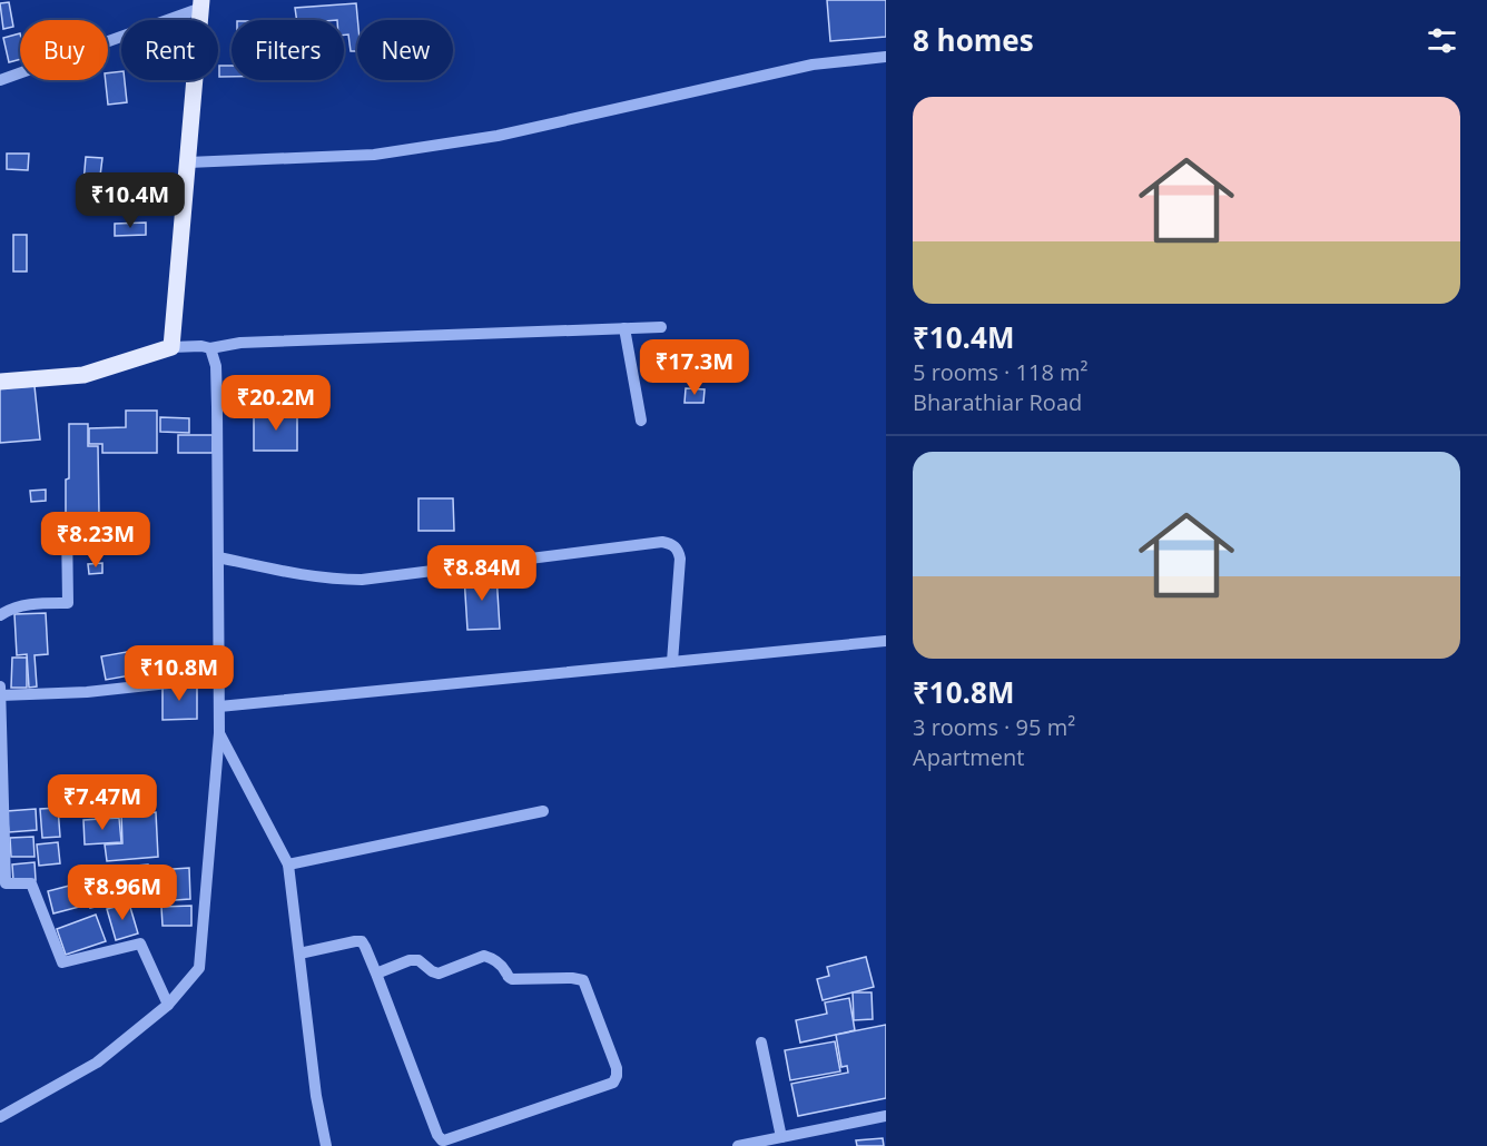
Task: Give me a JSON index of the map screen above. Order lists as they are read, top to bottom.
{
  "page": {
    "heading": "8 homes",
    "chip": [
      "Buy",
      "Rent",
      "Filters",
      "New"
    ],
    "list": [
      {
        "name": "₹10.4M",
        "note": "5 rooms · 118 m² · Bharathiar Road"
      },
      {
        "name": "₹10.8M",
        "note": "3 rooms · 95 m² · Apartment"
      }
    ],
    "price": [
      "₹10.4M",
      "₹17.3M",
      "₹20.2M",
      "₹8.23M",
      "₹8.84M",
      "₹10.8M",
      "₹7.47M",
      "₹8.96M"
    ]
  }
}
